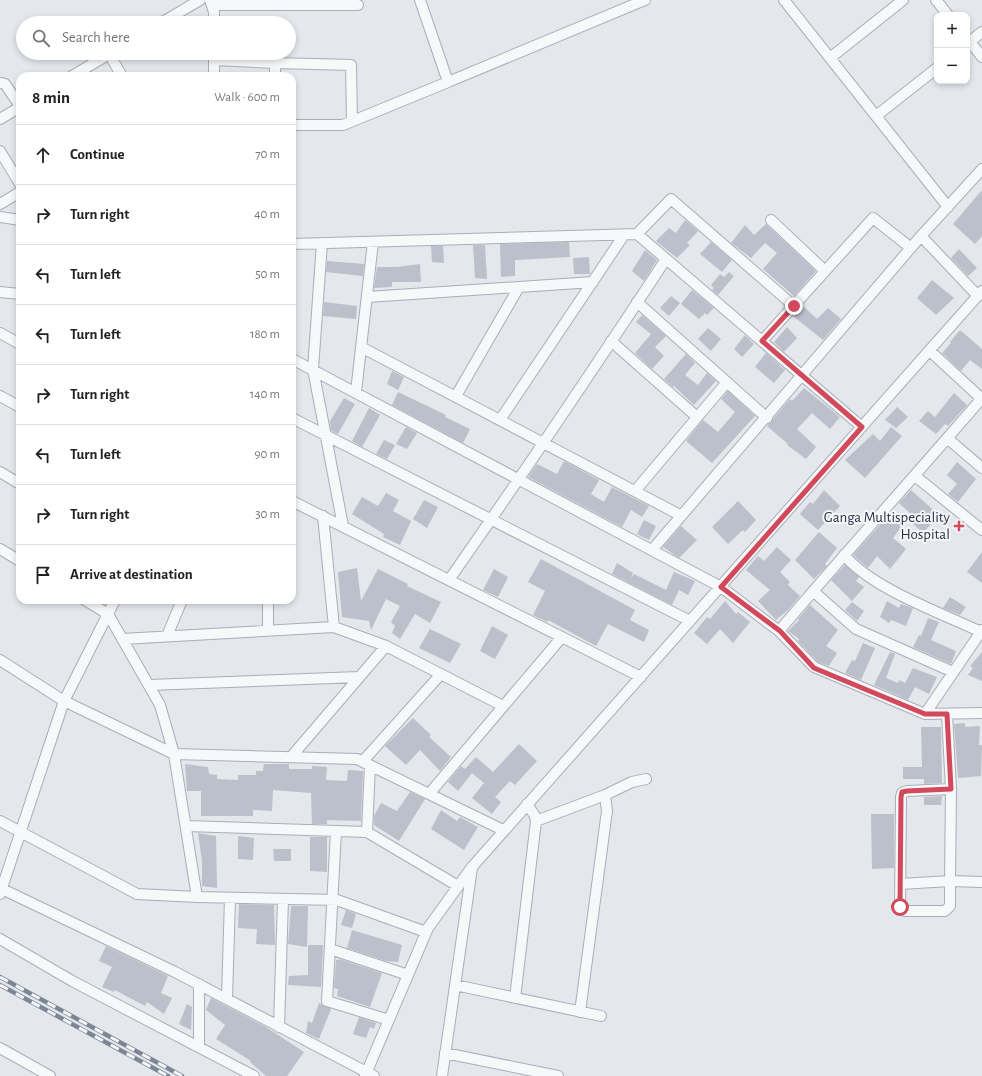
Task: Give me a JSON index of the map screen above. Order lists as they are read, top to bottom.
{
  "places": {
    "health": ["Ganga Multispeciality Hospital"]
  },
  "page": {
    "map_buttons": ["+", "−"],
    "search": "Search here",
    "heading": ["8 min", "Walk · 600 m"],
    "list": [
      ["Continue", "70 m"],
      ["Turn right", "40 m"],
      ["Turn left", "50 m"],
      ["Turn left", "180 m"],
      ["Turn right", "140 m"],
      ["Turn left", "90 m"],
      ["Turn right", "30 m"],
      "Arrive at destination"
    ]
  }
}
